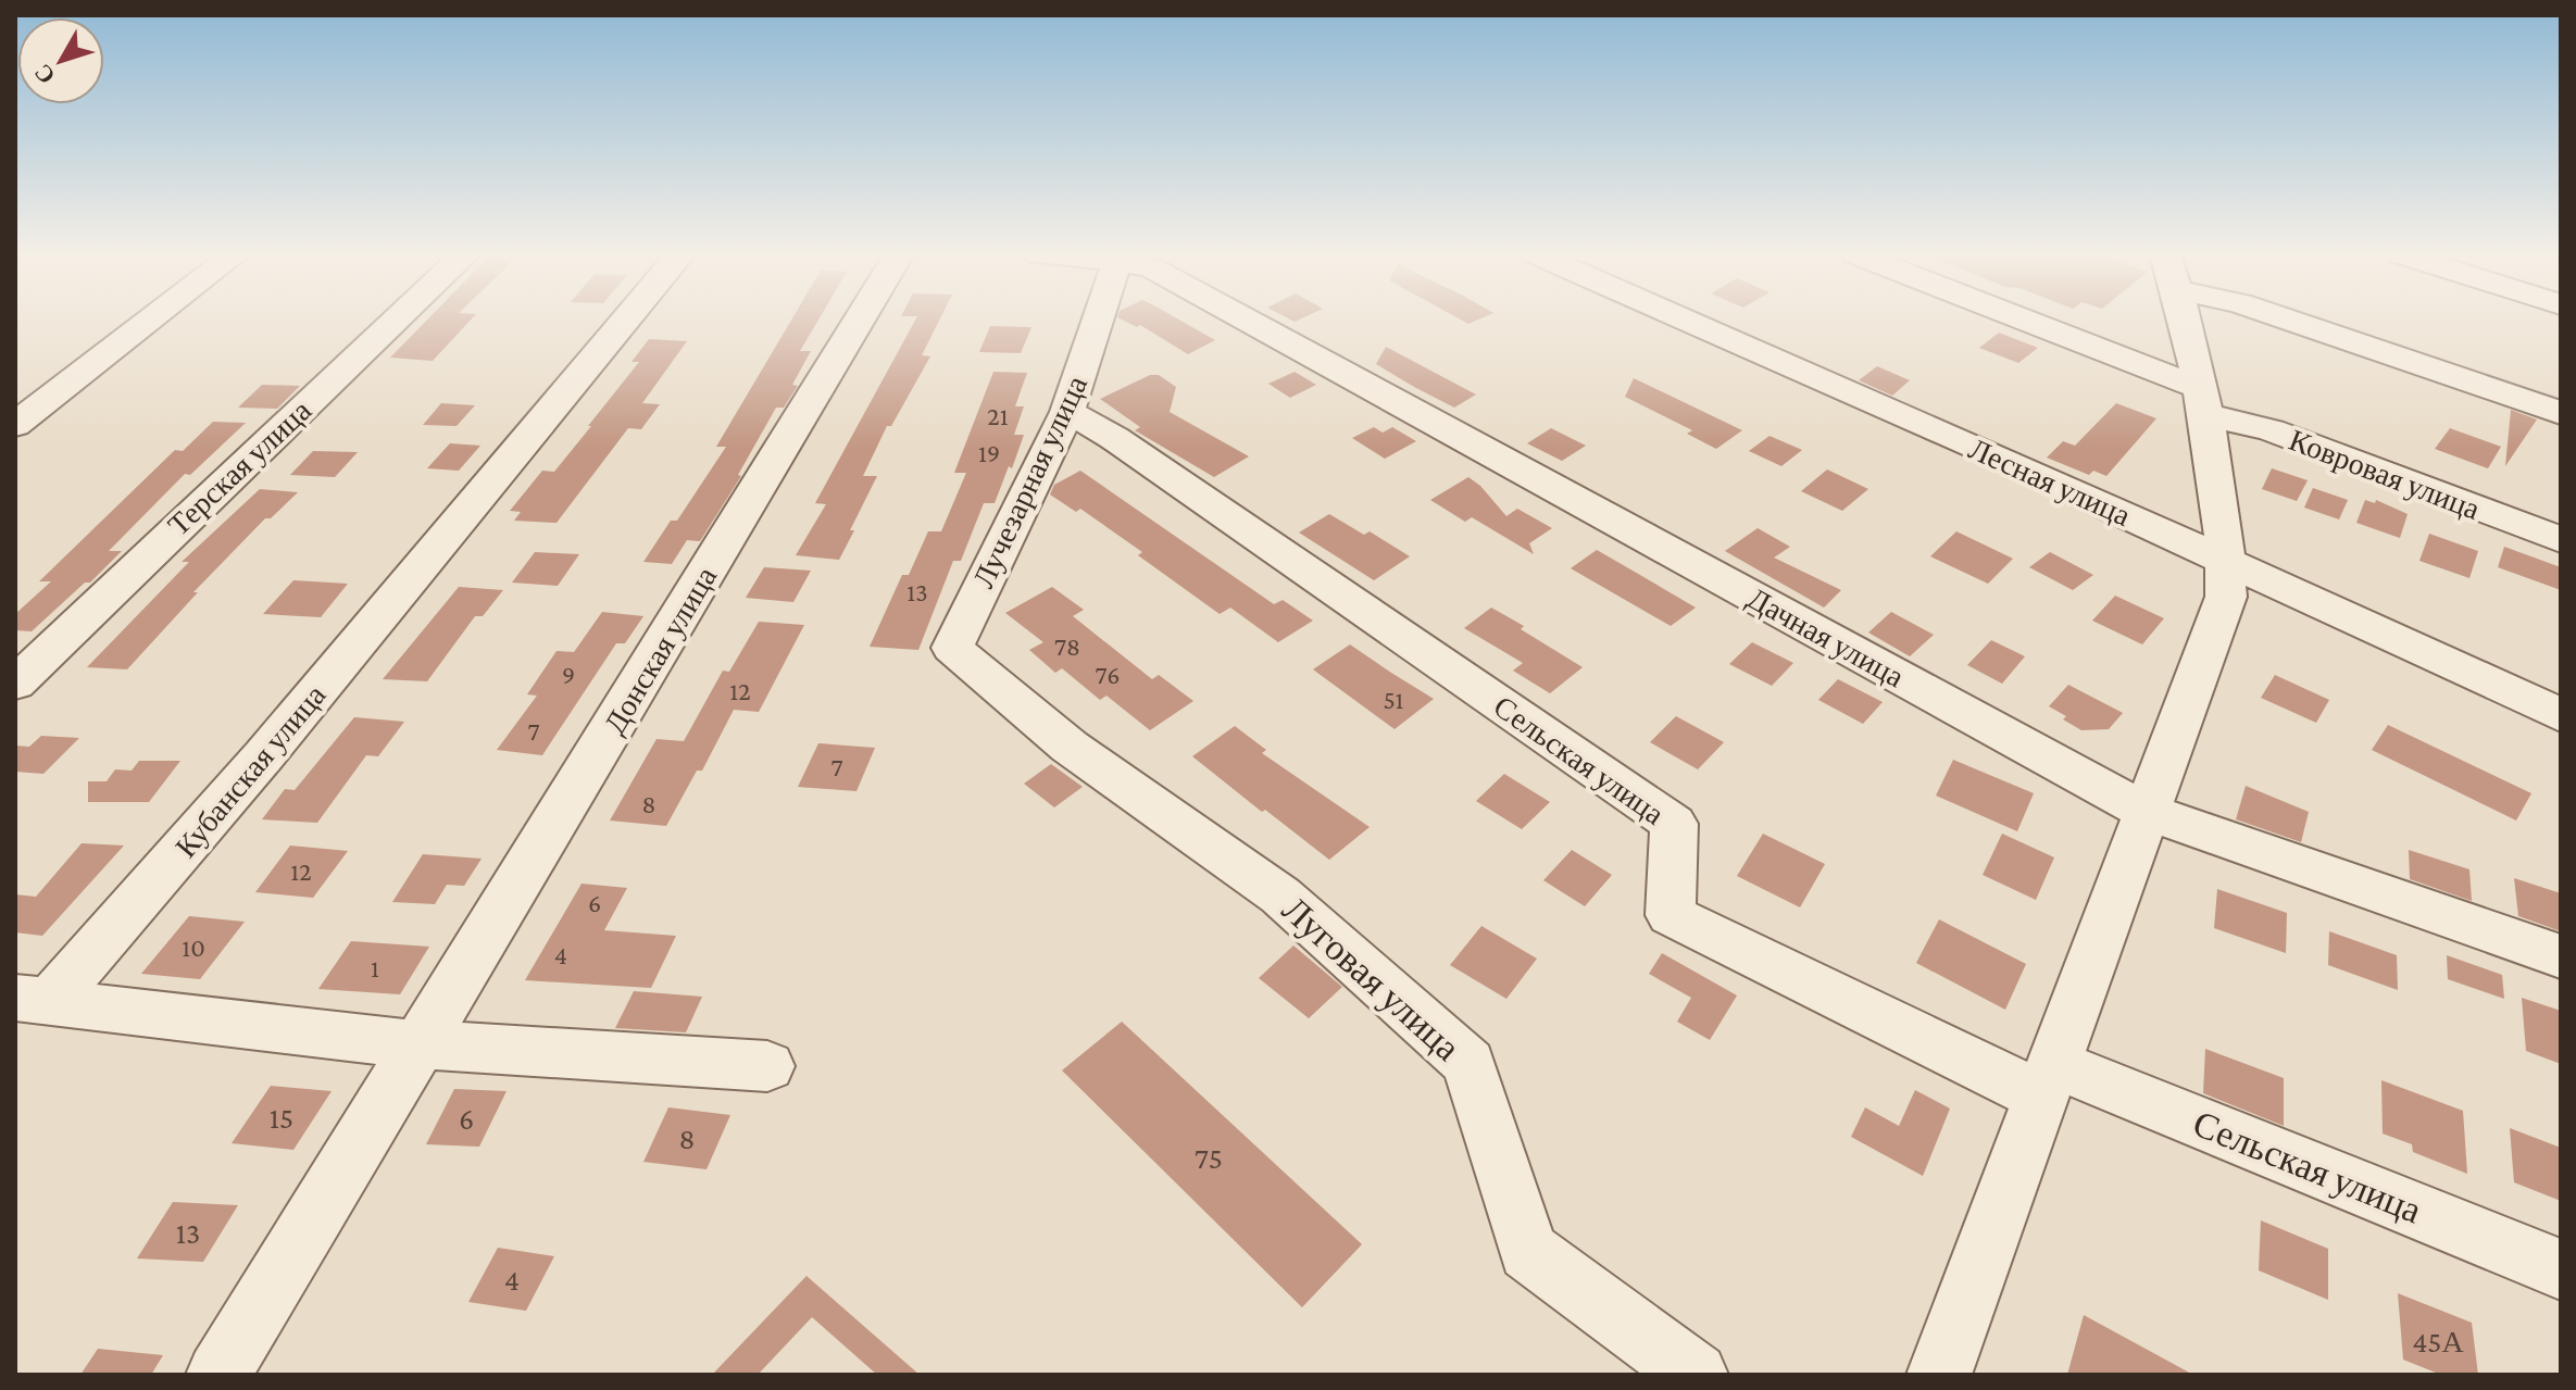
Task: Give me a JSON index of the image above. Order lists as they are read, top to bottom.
{
  "streets": {
    "street": [
      "Терская улица",
      "Ковровая улица",
      "Лучезарная улица",
      "Лесная улица",
      "Дачная улица",
      "Донская улица",
      "Сельская улица",
      "Кубанская улица",
      "Луговая улица"
    ]
  },
  "crossings": [
    ["Лучезарная улица", "Сельская улица"],
    ["Лучезарная улица", "Луговая улица"],
    ["Донская улица", "Кубанская улица"]
  ],
  "house_numbers": [
    "21",
    "19",
    "13",
    "78",
    "9",
    "76",
    "12",
    "51",
    "7",
    "7",
    "8",
    "12",
    "6",
    "10",
    "4",
    "1",
    "15",
    "6",
    "8",
    "75",
    "13",
    "4",
    "45А"
  ],
  "north": "bottom left"
}
